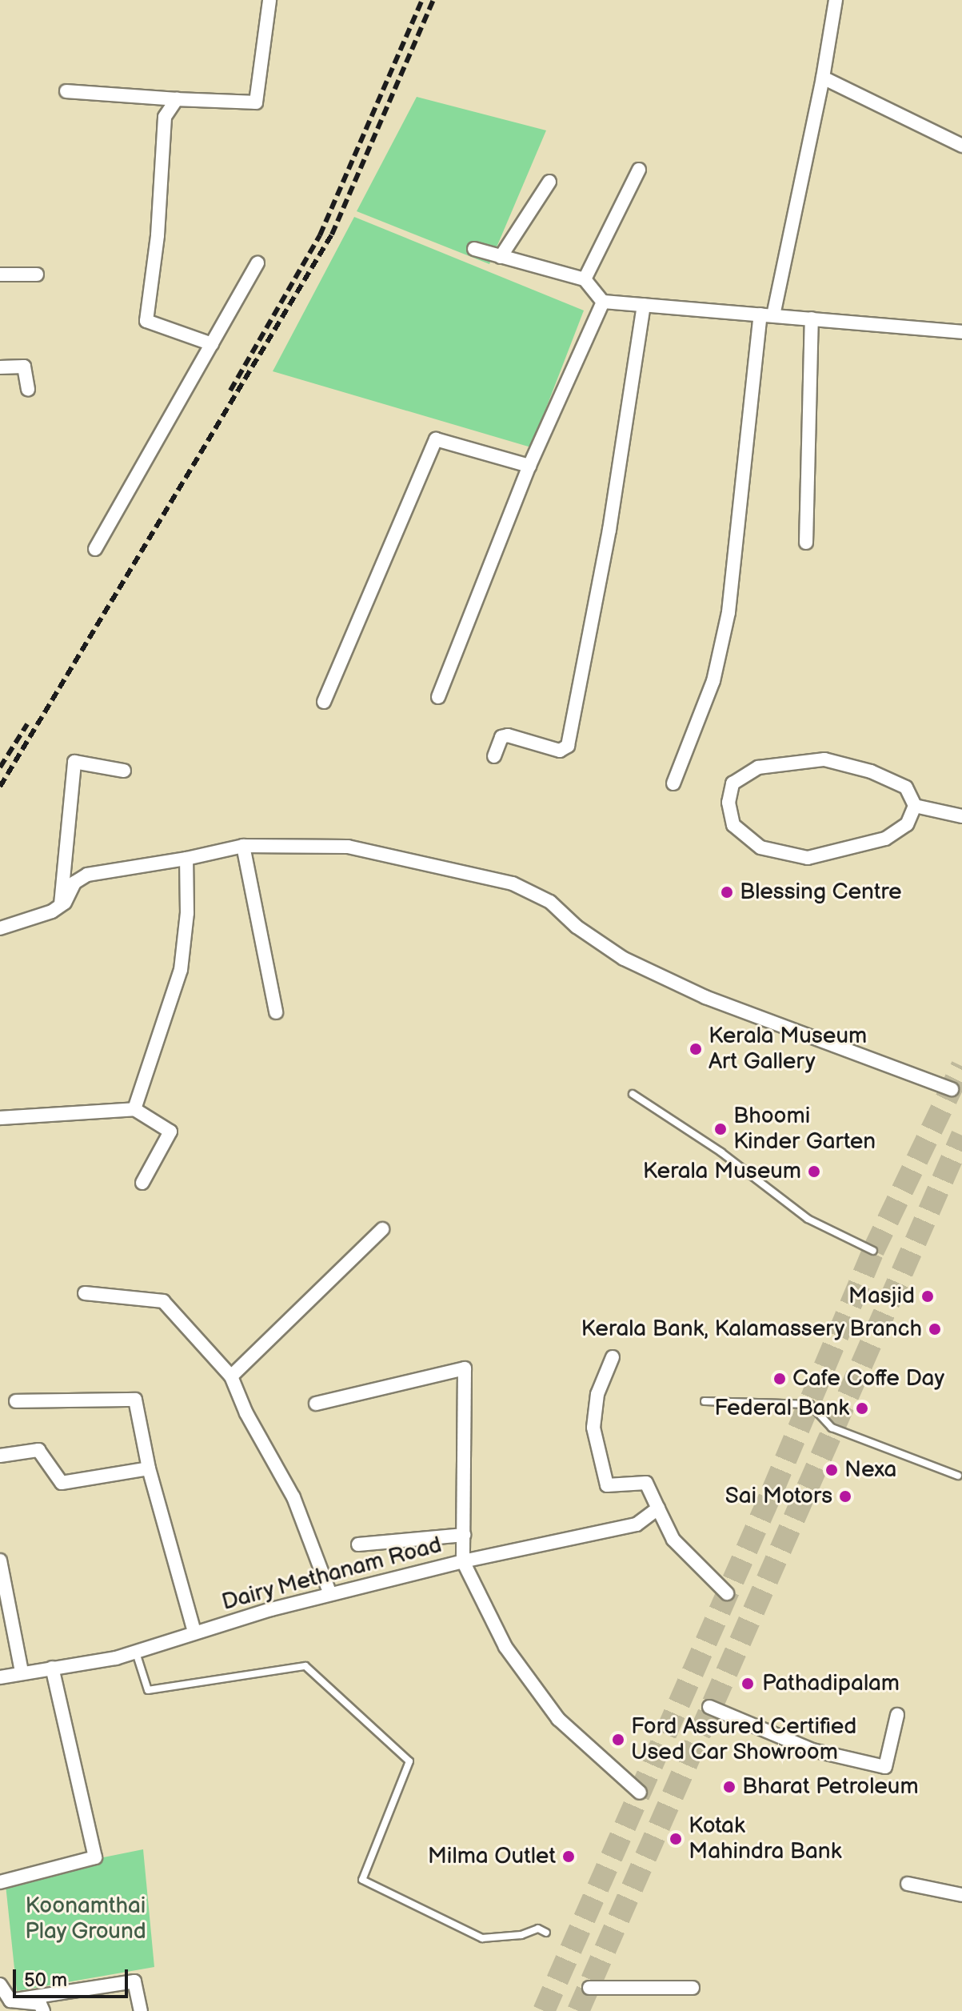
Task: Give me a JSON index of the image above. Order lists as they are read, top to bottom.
{
  "streets": {
    "street": ["Dairy Methanam Road"]
  },
  "parks": ["Koonamthai Play Ground"],
  "places": [
    "Blessing Centre",
    "Kerala Museum Art Gallery",
    "Bhoomi Kinder Garten",
    "Kerala Museum",
    "Masjid",
    "Kerala Bank, Kalamassery Branch",
    "Cafe Coffe Day",
    "Federal Bank",
    "Nexa",
    "Sai Motors",
    "Pathadipalam",
    "Ford Assured Certified Used Car Showroom",
    "Bharat Petroleum",
    "Kotak Mahindra Bank",
    "Milma Outlet"
  ],
  "scale_bar": "50 m"
}
